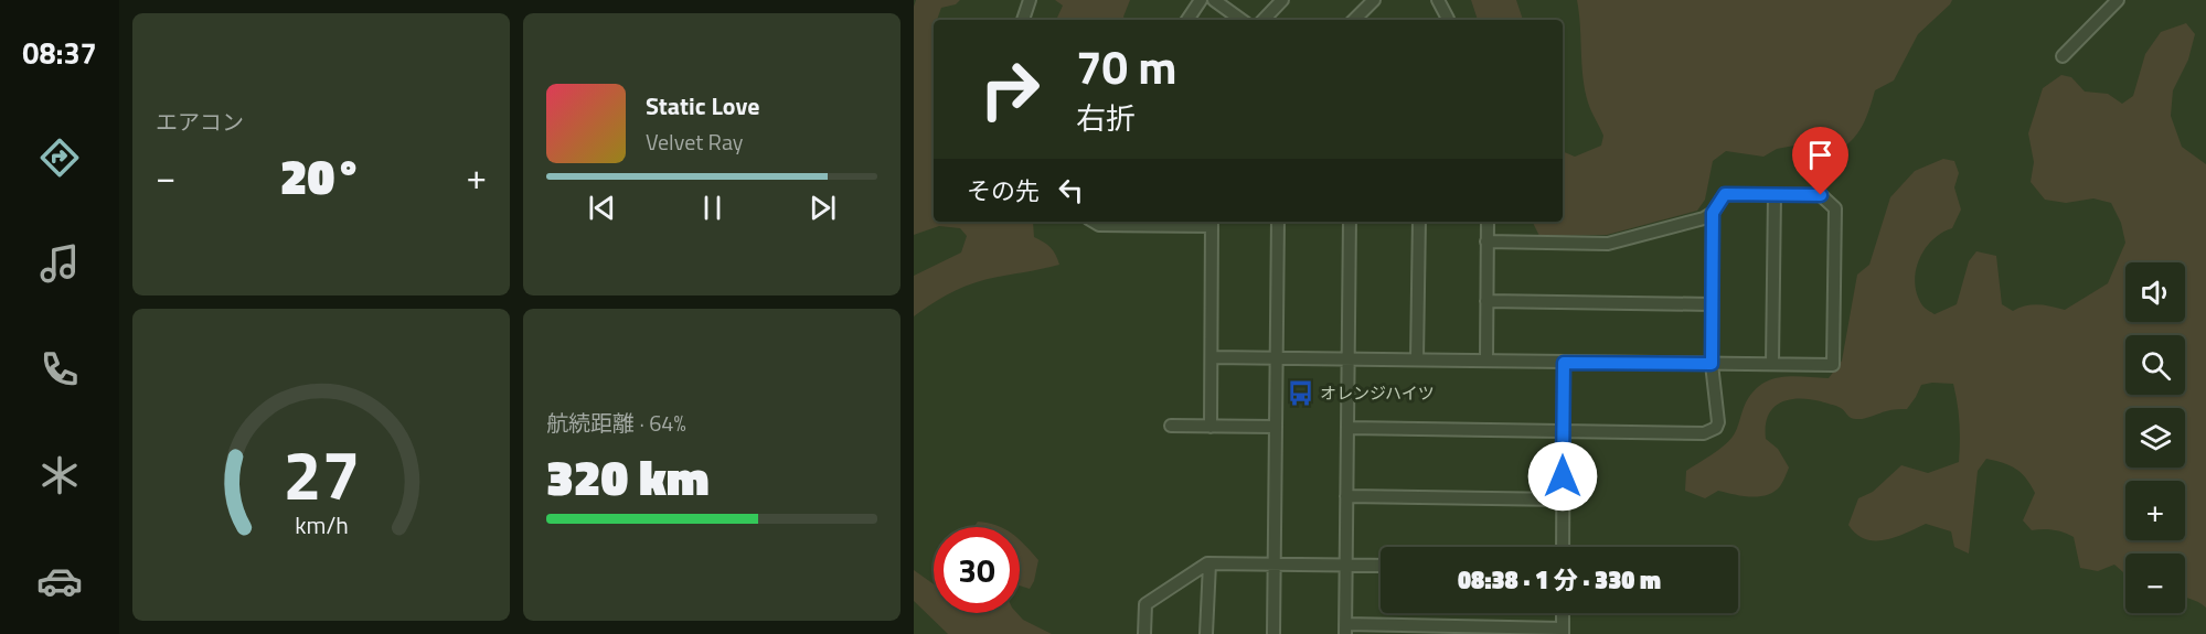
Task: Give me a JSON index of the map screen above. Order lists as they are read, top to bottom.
{
  "places": {
    "bus stop": ["オレンジハイツ"]
  },
  "page": {
    "tabs": "08:37",
    "tile": [
      "エアコン",
      ["航続距離 · 64%", "320 km"]
    ],
    "turn": ["70 m", "右折"],
    "song": ["Static Love", "Velvet Ray"],
    "heat": ["−", "20°", "+"],
    "then": "その先",
    "map_buttons": ["+", "−"],
    "limit": "30",
    "trip": "08:38 · 1 分 · 330 m",
    "gauge": ["27", "km/h"]
  }
}
